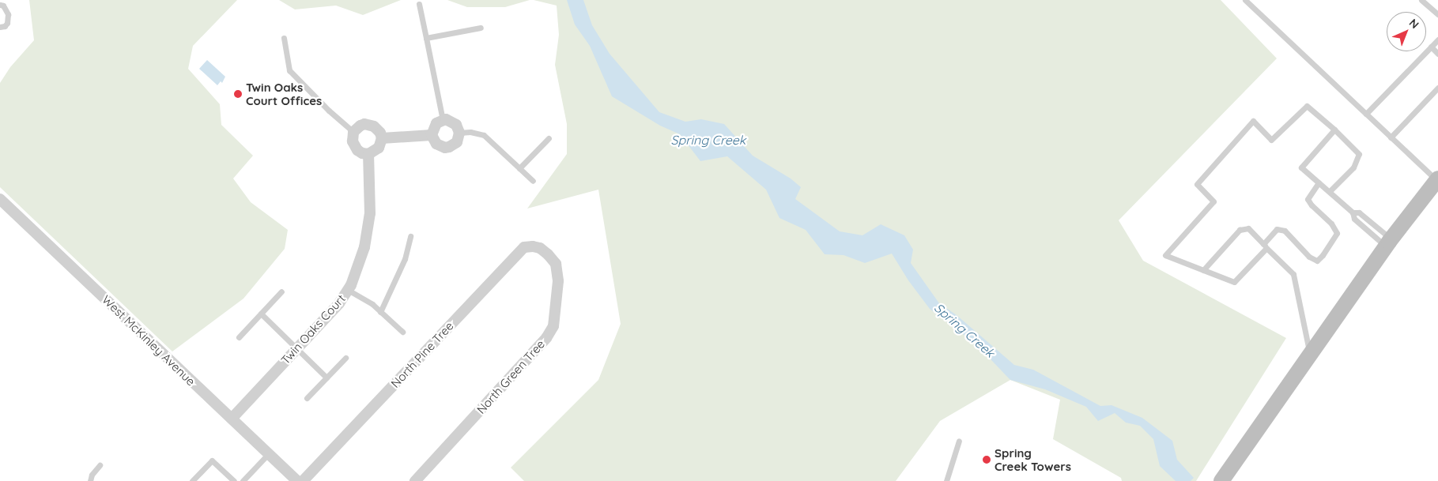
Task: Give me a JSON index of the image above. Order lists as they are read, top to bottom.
{
  "streets": {
    "street": [
      "Twin Oaks Court",
      "West McKinley Avenue",
      "North Pine Tree",
      "North Green Tree"
    ]
  },
  "crossings": [
    ["Twin Oaks Court", "West McKinley Avenue"],
    ["North Pine Tree", "North Green Tree"]
  ],
  "water": ["Spring Creek"],
  "places": ["Twin Oaks Court Offices", "Spring Creek Towers"],
  "north": "top right"
}
